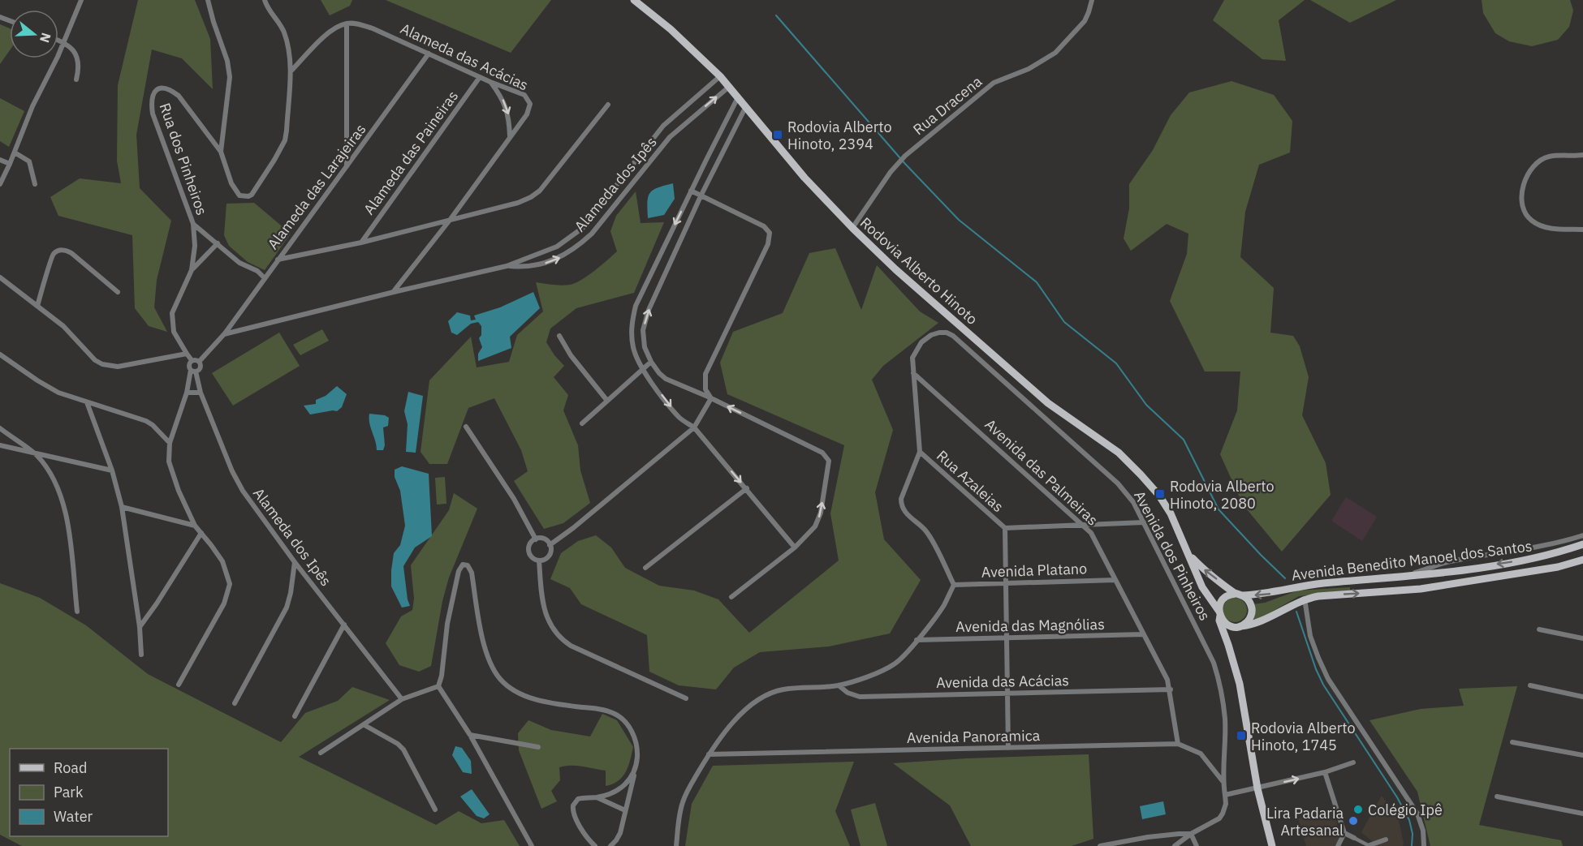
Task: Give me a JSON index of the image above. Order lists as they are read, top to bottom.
{
  "streets": {
    "main road": ["Rodovia Alberto Hinoto", "Avenida Benedito Manoel dos Santos"],
    "street": [
      "Alameda das Acácias",
      "Rua Dracena",
      "Alameda das Paineiras",
      "Rua dos Pinheiros",
      "Alameda dos Ipês",
      "Alameda das Larajeiras",
      "Avenida das Palmeiras",
      "Rua Azaleias",
      "Avenida dos Pinheiros",
      "Avenida Platano",
      "Avenida das Magnólias",
      "Avenida das Acácias",
      "Avenida Panoramica"
    ]
  },
  "crossings": [
    ["Alameda das Acácias", "Alameda das Paineiras"],
    ["Alameda das Acácias", "Alameda dos Ipês"],
    ["Alameda das Acácias", "Alameda das Larajeiras"],
    ["Rua Dracena", "Rodovia Alberto Hinoto"],
    ["Rua dos Pinheiros", "Alameda dos Ipês"],
    ["Alameda dos Ipês", "Alameda das Larajeiras"],
    ["Alameda dos Ipês", "Rodovia Alberto Hinoto"],
    ["Rodovia Alberto Hinoto", "Avenida Benedito Manoel dos Santos"],
    ["Avenida das Palmeiras", "Avenida dos Pinheiros"],
    ["Avenida das Palmeiras", "Avenida Platano"],
    ["Avenida das Palmeiras", "Avenida das Magnólias"],
    ["Avenida das Palmeiras", "Avenida das Acácias"],
    ["Avenida das Palmeiras", "Avenida Panoramica"],
    ["Avenida dos Pinheiros", "Avenida Panoramica"]
  ],
  "places": {
    "transit": ["Rodovia Alberto Hinoto, 2394", "Rodovia Alberto Hinoto, 2080", "Rodovia Alberto Hinoto, 1745"],
    "other": ["Colégio Ipê", "Lira Padaria Artesanal"]
  },
  "legend": ["Road", "Park", "Water"],
  "north": "right"
}
